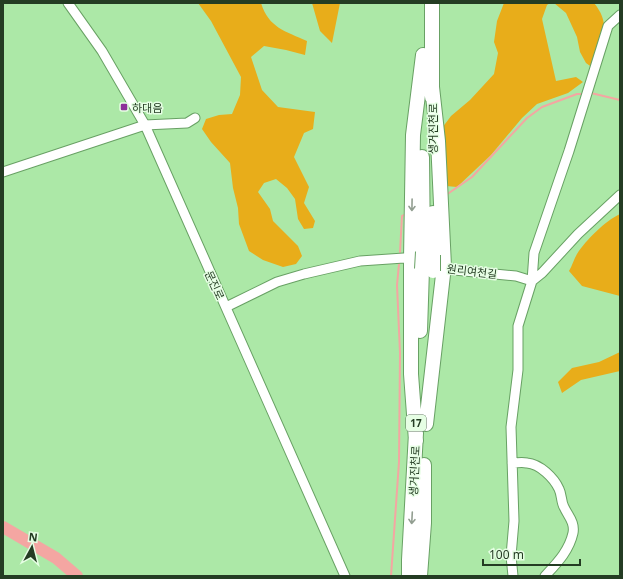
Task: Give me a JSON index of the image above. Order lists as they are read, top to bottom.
{
  "streets": {
    "highway": ["생거진천로", "17"],
    "street": ["원리여천길", "문진로"]
  },
  "crossings": [
    ["생거진천로", "원리여천길"],
    ["생거진천로", "17"],
    ["원리여천길", "문진로"],
    ["원리여천길", "17"]
  ],
  "places": {
    "transit": ["하대음"]
  },
  "scale_bar": "100 m",
  "north": "top"
}
